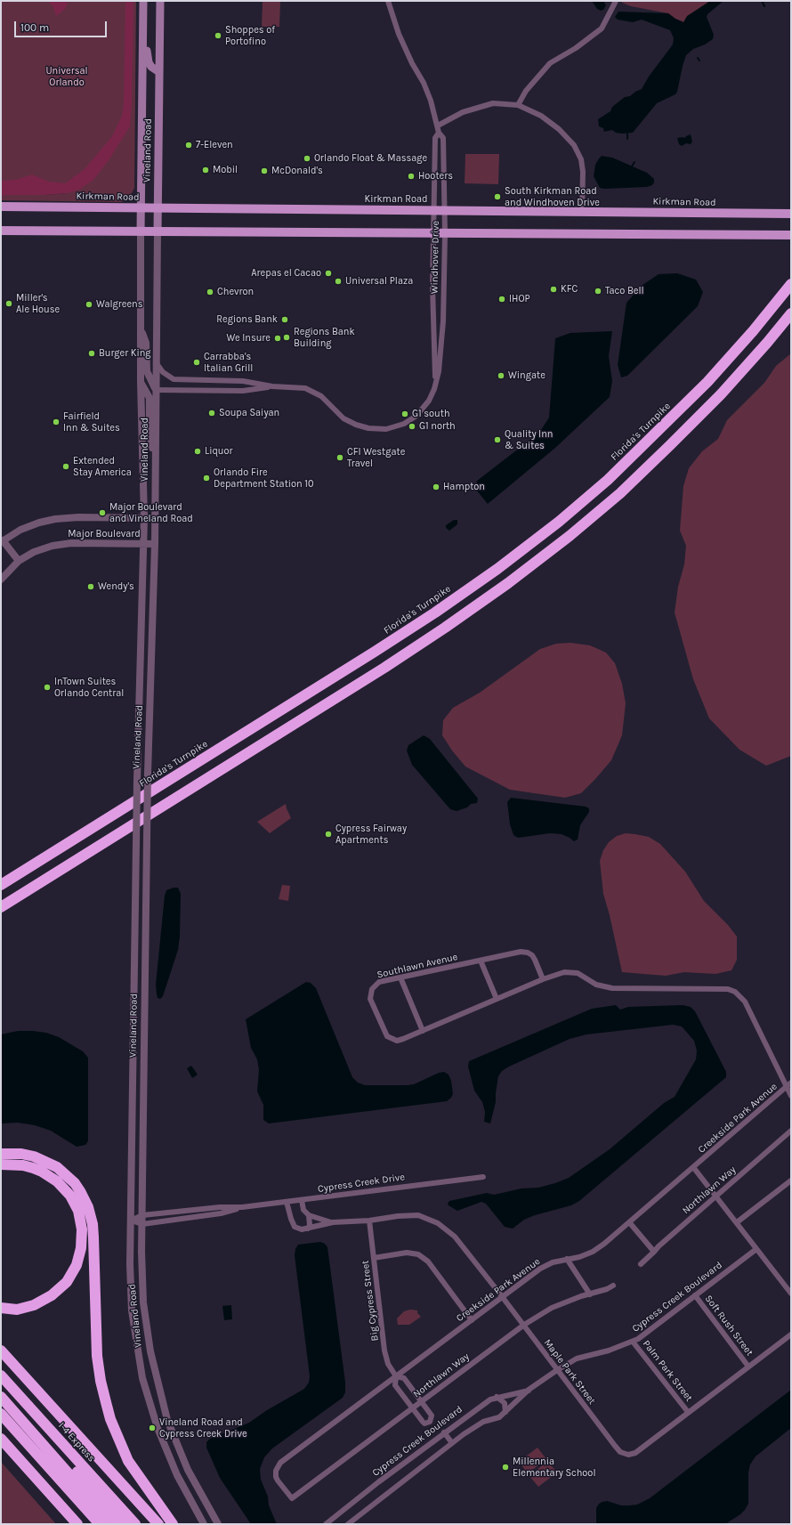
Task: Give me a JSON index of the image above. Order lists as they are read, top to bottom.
{
  "streets": {
    "highway": ["Florida's Turnpike", "I-4 Express"],
    "main road": ["Vineland Road", "Kirkman Road"],
    "street": [
      "Windhover Drive",
      "Major Boulevard",
      "Southlawn Avenue",
      "Creekside Park Avenue",
      "Cypress Creek Drive",
      "Northlawn Way",
      "Cypress Creek Boulevard",
      "Big Cypress Street",
      "Soft Rush Street",
      "Palm Park Street",
      "Maple Park Street"
    ]
  },
  "crossings": [
    ["Vineland Road", "Kirkman Road"],
    ["Vineland Road", "Windhover Drive"],
    ["Vineland Road", "Major Boulevard"],
    ["Vineland Road", "Cypress Creek Drive"],
    ["Kirkman Road", "Windhover Drive"],
    ["Southlawn Avenue", "Creekside Park Avenue"],
    ["Creekside Park Avenue", "Northlawn Way"],
    ["Creekside Park Avenue", "Big Cypress Street"],
    ["Creekside Park Avenue", "Maple Park Street"],
    ["Northlawn Way", "Big Cypress Street"],
    ["Northlawn Way", "Maple Park Street"],
    ["Cypress Creek Boulevard", "Soft Rush Street"],
    ["Cypress Creek Boulevard", "Palm Park Street"],
    ["Cypress Creek Boulevard", "Maple Park Street"],
    ["Big Cypress Street", "Maple Park Street"],
    ["Soft Rush Street", "Maple Park Street"],
    ["Palm Park Street", "Maple Park Street"]
  ],
  "parks": ["Universal Orlando"],
  "places": [
    "Shoppes of Portofino",
    "7-Eleven",
    "Orlando Float & Massage",
    "Mobil",
    "McDonald's",
    "Hooters",
    "South Kirkman Road and Windhoven Drive",
    "Arepas el Cacao",
    "Universal Plaza",
    "KFC",
    "Taco Bell",
    "Chevron",
    "IHOP",
    "Miller's Ale House",
    "Walgreens",
    "Regions Bank",
    "Regions Bank Building",
    "We Insure",
    "Burger King",
    "Carrabba's Italian Grill",
    "Wingate",
    "Soupa Saiyan",
    "G1 south",
    "Fairfield Inn & Suites",
    "G1 north",
    "Quality Inn & Suites",
    "Liquor",
    "CFI Westgate Travel",
    "Extended Stay America",
    "Orlando Fire Department Station 10",
    "Hampton",
    "Major Boulevard and Vineland Road",
    "Wendy's",
    "InTown Suites Orlando Central",
    "Cypress Fairway Apartments",
    "Vineland Road and Cypress Creek Drive",
    "Millennia Elementary School"
  ],
  "scale_bar": "100 m"
}
